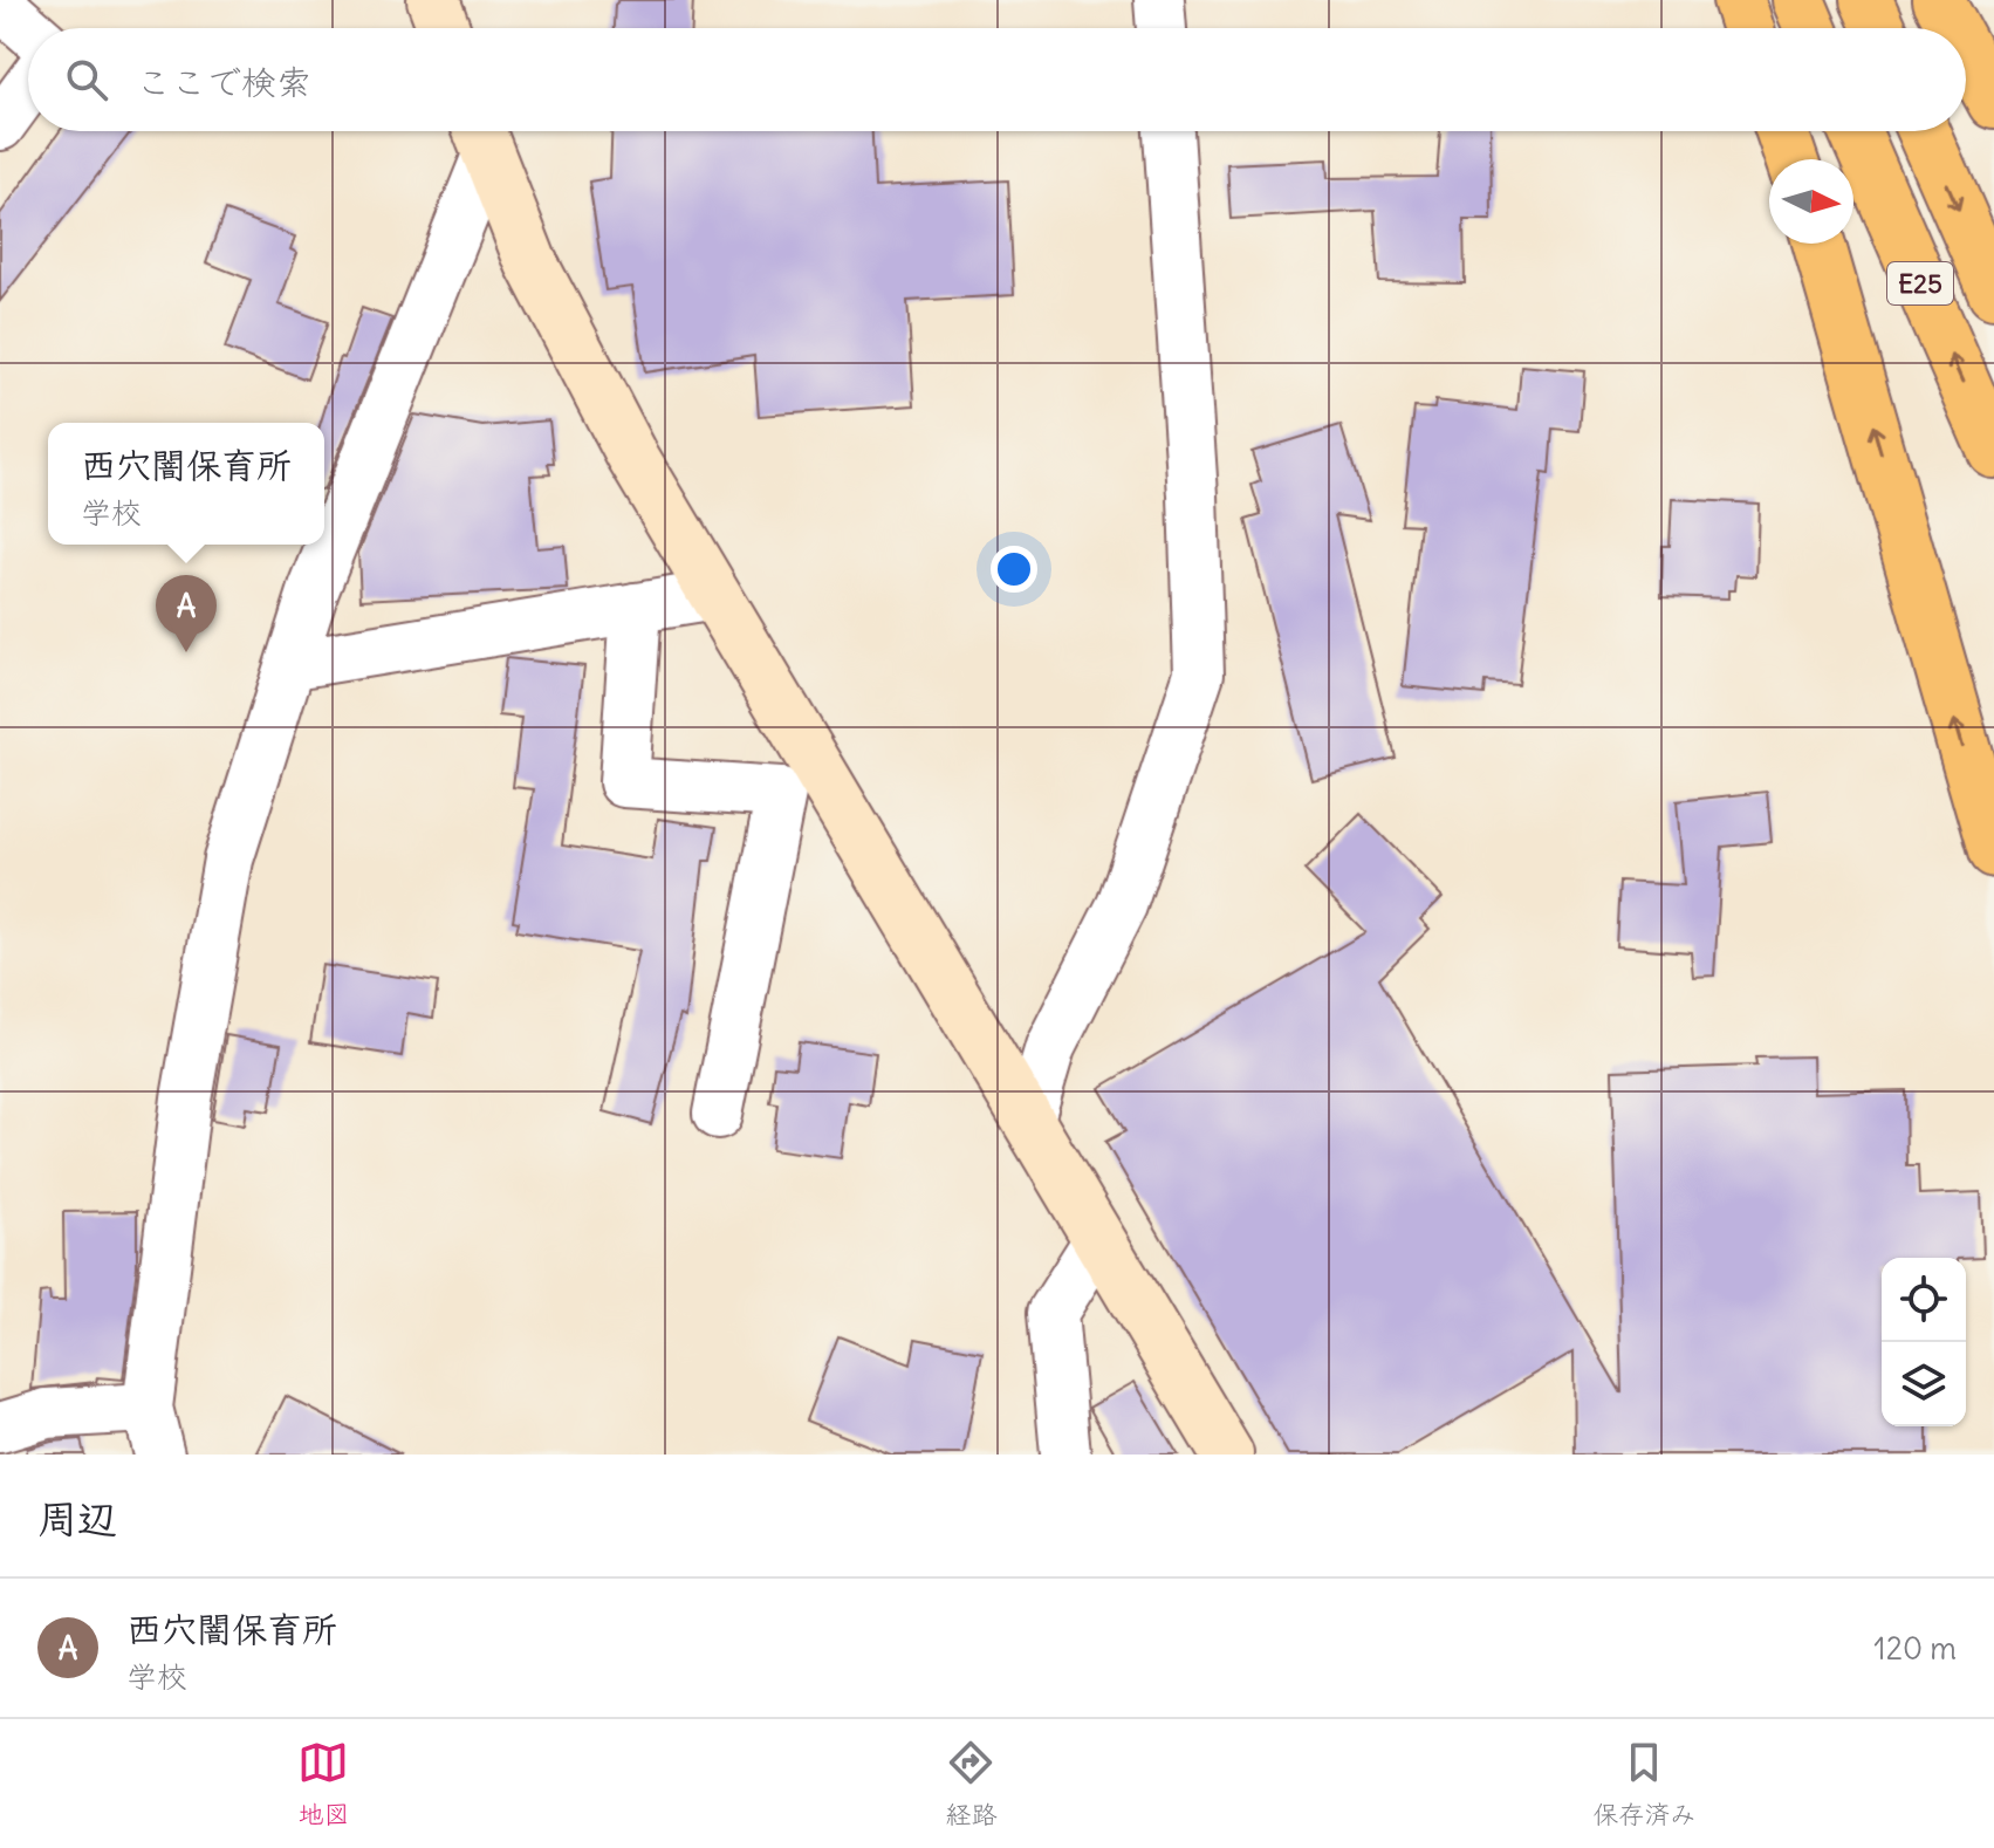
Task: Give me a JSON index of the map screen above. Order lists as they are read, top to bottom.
{
  "streets": {
    "highway": ["E25"]
  },
  "north": "right",
  "page": {
    "search": "ここで検索",
    "popup": ["西穴闇保育所", "学校"],
    "pins": "A",
    "heading": "周辺",
    "list": [
      {
        "mark": "A",
        "name": "西穴闇保育所",
        "note": "学校",
        "value": "120 m"
      }
    ],
    "nav": ["地図", "経路", "保存済み"]
  }
}
